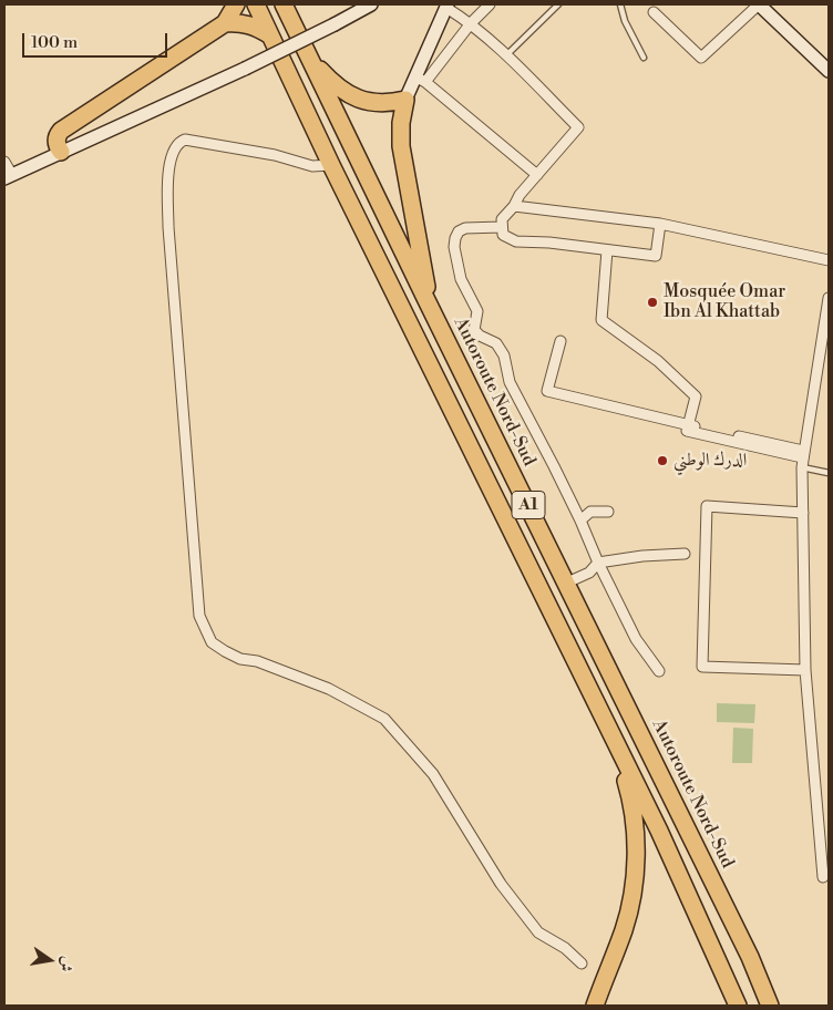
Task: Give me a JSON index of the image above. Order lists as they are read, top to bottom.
{
  "streets": {
    "highway": ["Autoroute Nord-Sud", "A1"]
  },
  "places": ["Mosquée Omar Ibn Al Khattab", "الدرك الوطني"],
  "scale_bar": "100 m",
  "north": "right"
}
